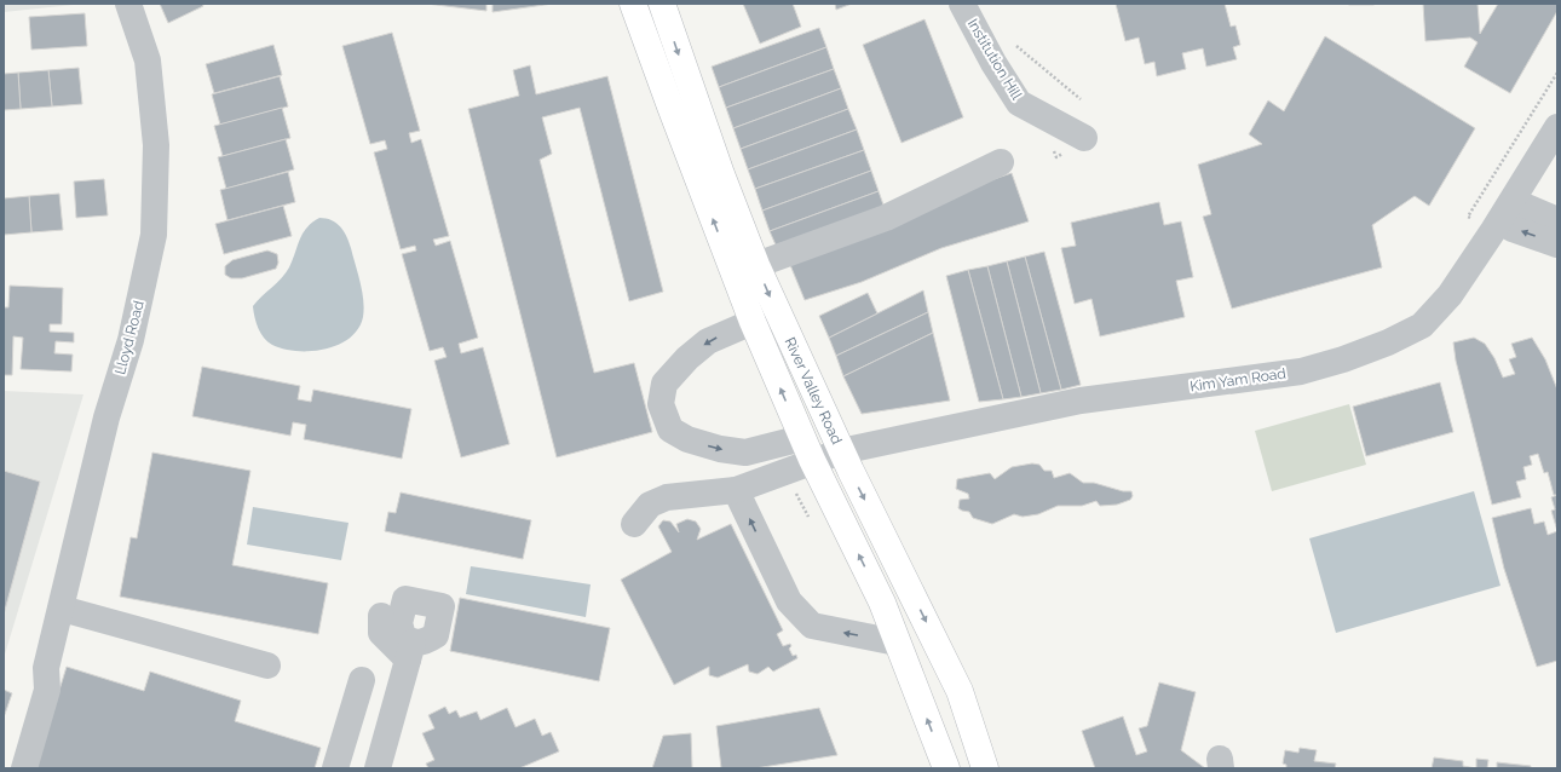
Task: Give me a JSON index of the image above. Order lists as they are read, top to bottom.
{
  "streets": {
    "main road": ["River Valley Road"],
    "street": ["Institution Hill", "Lloyd Road", "Kim Yam Road"]
  },
  "crossings": [
    ["Kim Yam Road", "River Valley Road"]
  ]
}
